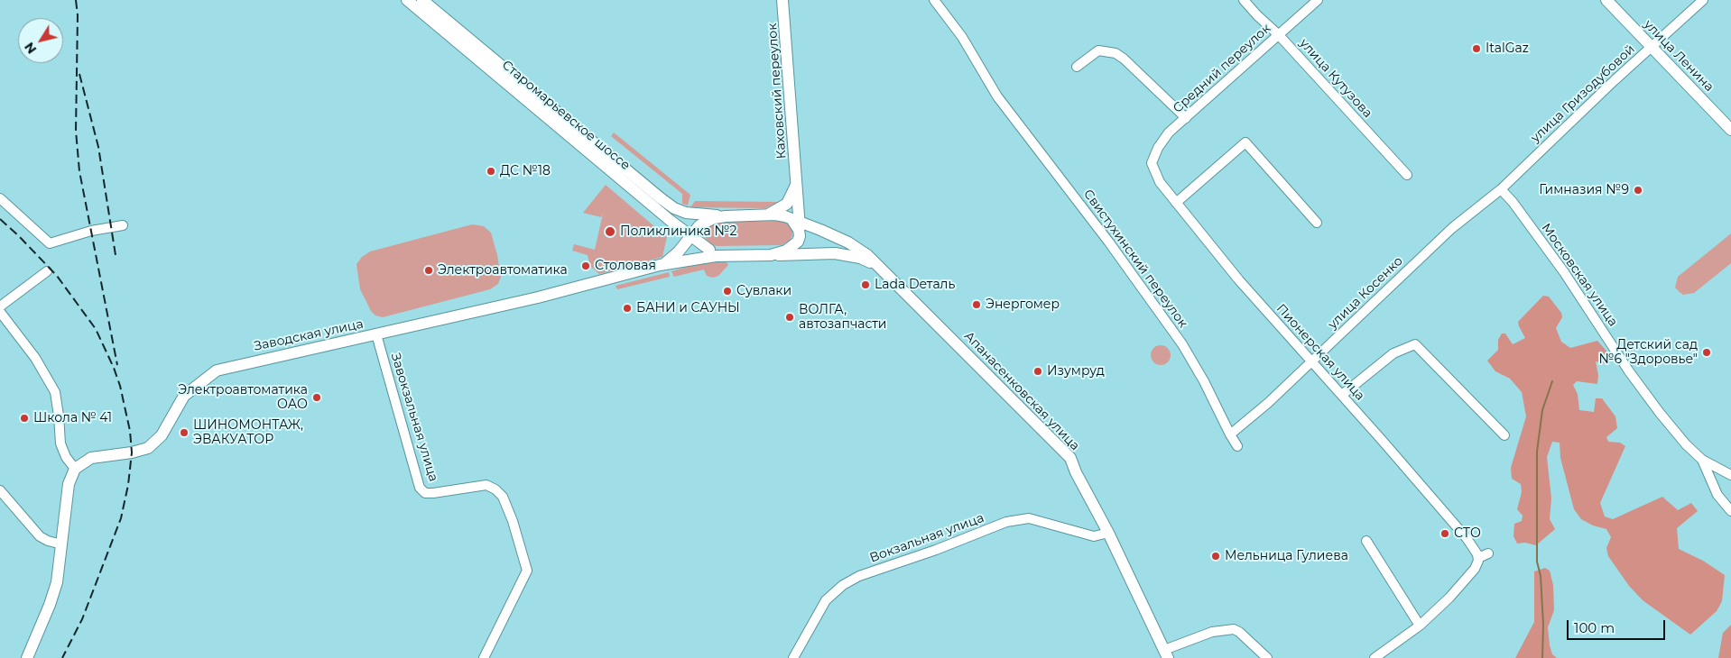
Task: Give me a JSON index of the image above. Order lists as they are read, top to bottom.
{
  "streets": {
    "main road": [
      "улица Ленина",
      "Каховский переулок",
      "Старомарьевское шоссе",
      "Заводская улица",
      "Апанасенковская улица"
    ],
    "street": [
      "Средний переулок",
      "улица Кутузова",
      "улица Гризодубовой",
      "Свистухинский переулок",
      "Московская улица",
      "улица Косенко",
      "Пионерская улица",
      "Завокзальная улица",
      "Вокзальная улица"
    ]
  },
  "crossings": [
    ["улица Ленина", "улица Гризодубовой"],
    ["Средний переулок", "улица Кутузова"],
    ["Средний переулок", "Пионерская улица"],
    ["улица Гризодубовой", "Московская улица"],
    ["улица Гризодубовой", "улица Косенко"],
    ["Свистухинский переулок", "улица Косенко"],
    ["Московская улица", "улица Косенко"],
    ["улица Косенко", "Пионерская улица"],
    ["Заводская улица", "Завокзальная улица"],
    ["Апанасенковская улица", "Вокзальная улица"]
  ],
  "places": [
    "ItalGaz",
    "ДС №18",
    "Гимназия №9",
    "Поликлиника №2",
    "Столовая",
    "Электроавтоматика",
    "Lada Dеталь",
    "Сувлаки",
    "Энергомер",
    "БАНИ и САУНЫ",
    "ВОЛГА, автозапчасти",
    "Детский сад №6 \"Здоровье\"",
    "Изумруд",
    "Электроавтоматика ОАО",
    "Школа № 41",
    "ШИНОМОНТАЖ, ЭВАКУАТОР",
    "СТО",
    "Мельница Гулиева"
  ],
  "scale_bar": "100 m",
  "north": "bottom left"
}
